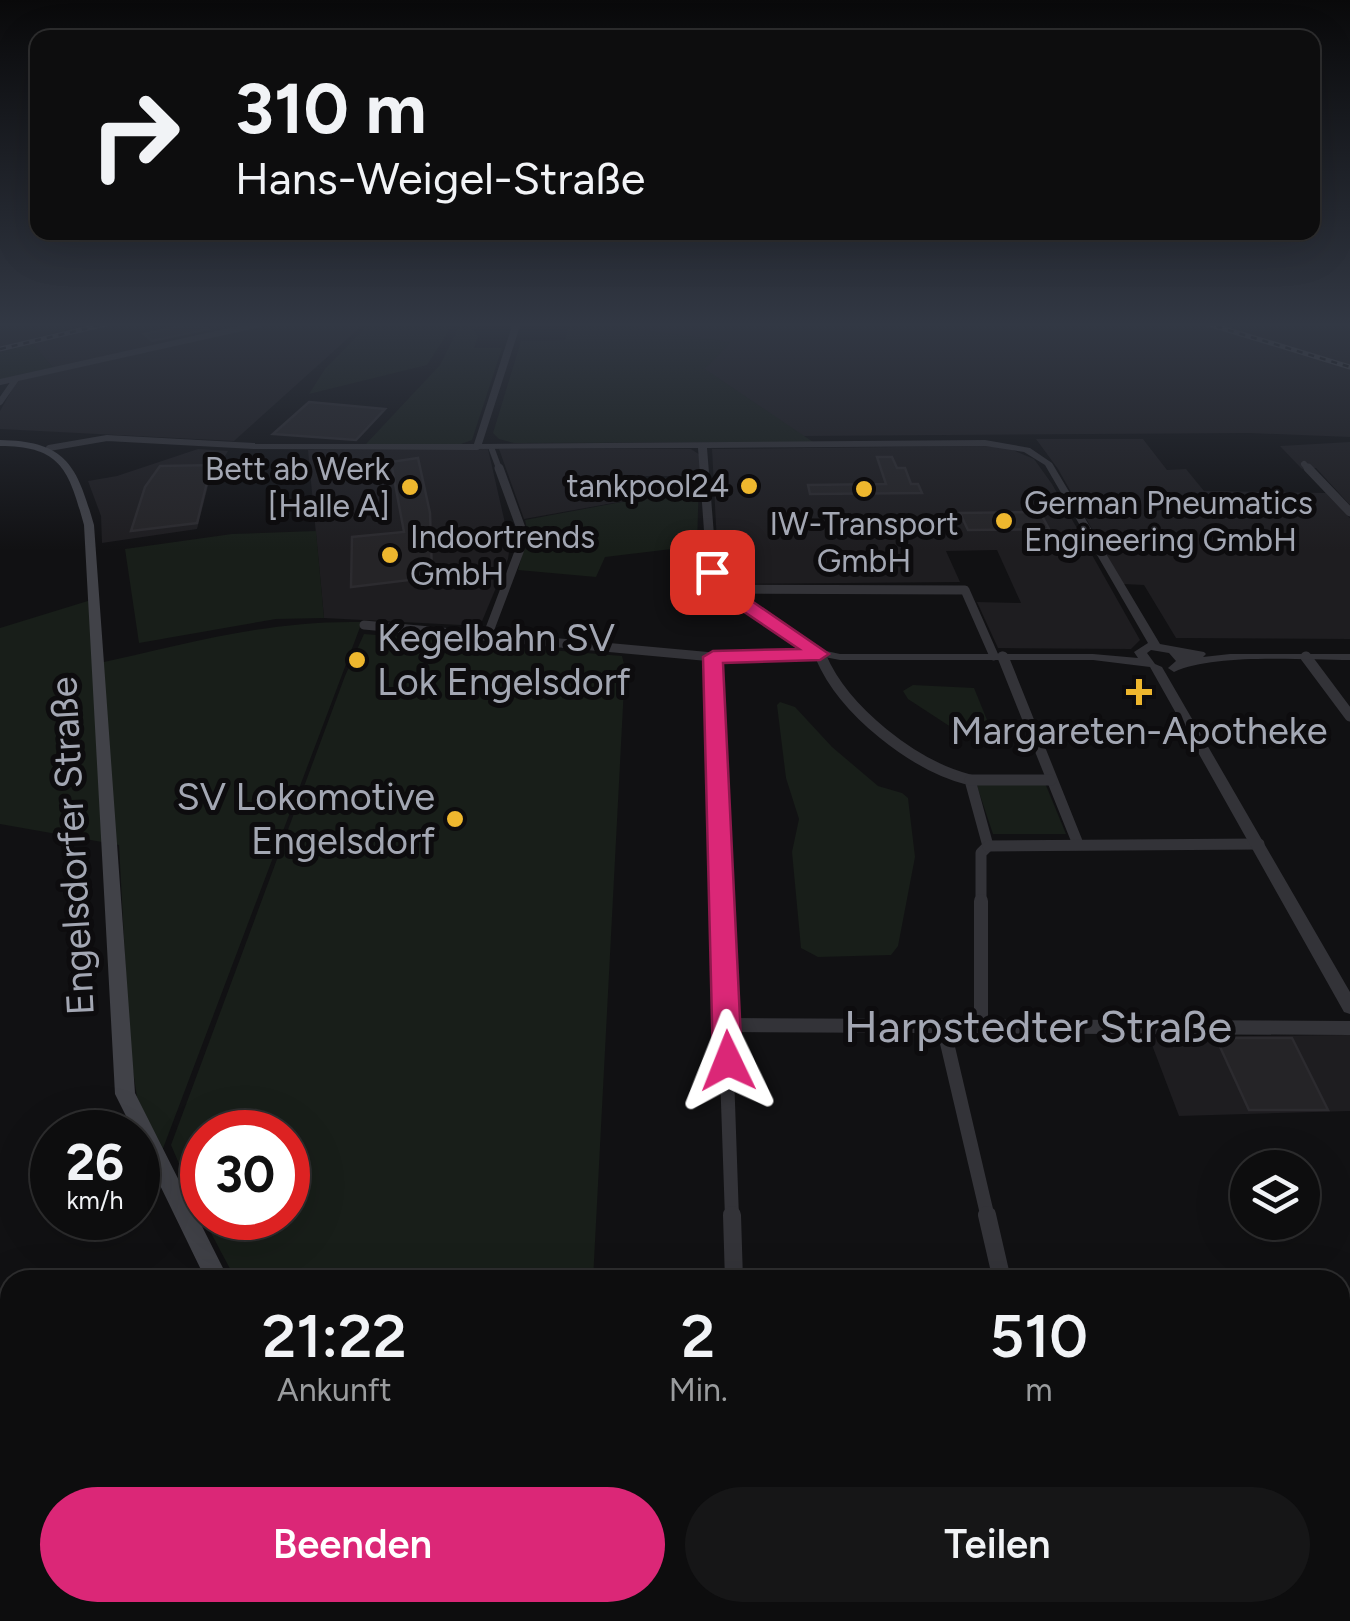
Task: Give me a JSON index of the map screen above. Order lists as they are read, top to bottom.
{
  "streets": {
    "main road": ["Engelsdorfer Straße"],
    "street": ["Harpstedter Straße"]
  },
  "places": {
    "other": [
      "tankpool24",
      "Bett ab Werk [Halle A]",
      "IW-Transport GmbH",
      "German Pneumatics Engineering GmbH",
      "Indoortrends GmbH",
      "Kegelbahn SV Lok Engelsdorf",
      "SV Lokomotive Engelsdorf"
    ],
    "health": ["Margareten-Apotheke"]
  },
  "page": {
    "turn": ["310 m", "Hans-Weigel-Straße"],
    "speed": "26 km/h",
    "limit": "30",
    "eta": [
      "21:22",
      "Ankunft",
      "2",
      "Min.",
      "510",
      "m"
    ],
    "buttons": ["Beenden", "Teilen"]
  }
}
